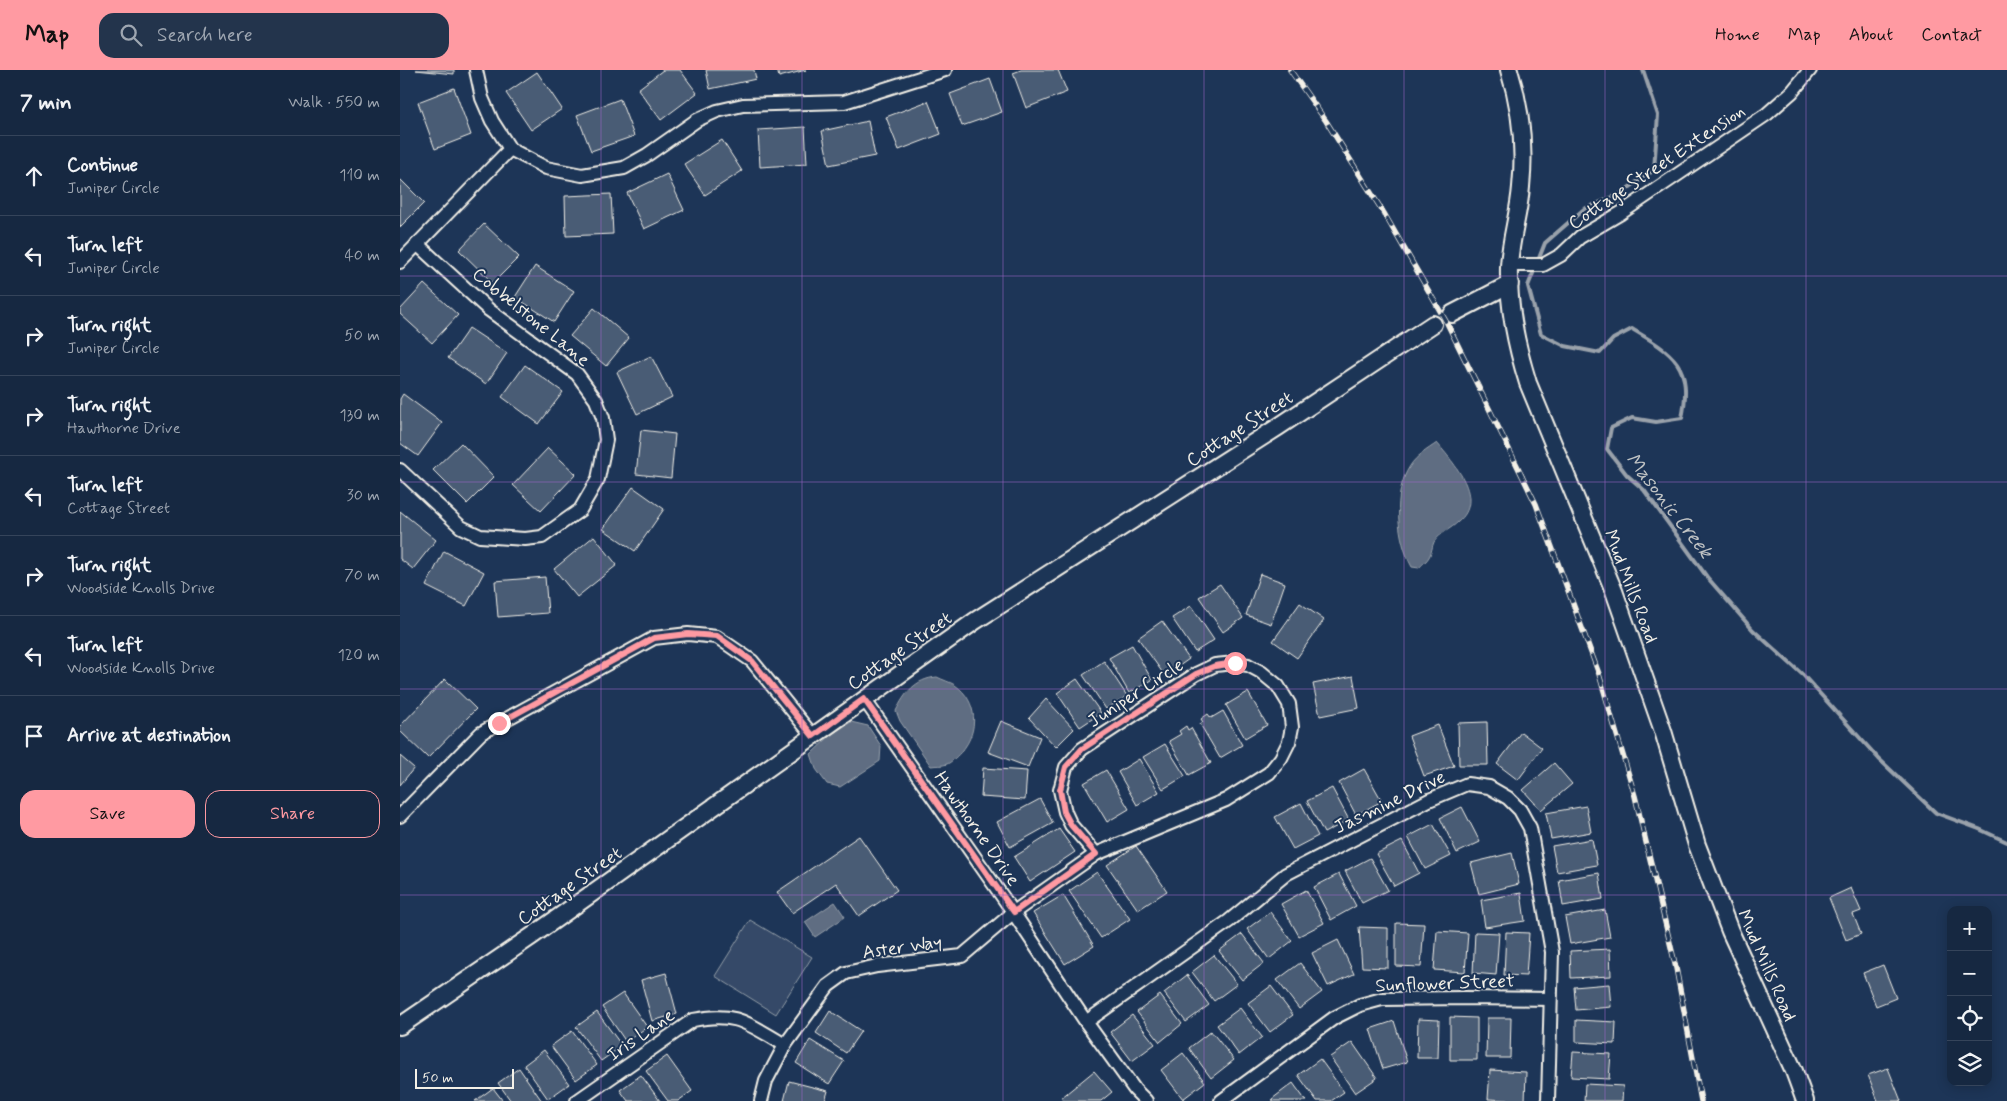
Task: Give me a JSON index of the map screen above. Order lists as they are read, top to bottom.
{
  "streets": {
    "street": [
      "Cottage Street Extension",
      "Cobbelstone Lane",
      "Cottage Street",
      "Mud Mills Road",
      "Juniper Circle",
      "Jasmine Drive",
      "Hawthorne Drive",
      "Aster Way",
      "Sunflower Street",
      "Iris Lane"
    ]
  },
  "crossings": [
    ["Cottage Street Extension", "Mud Mills Road"],
    ["Cottage Street", "Hawthorne Drive"],
    ["Juniper Circle", "Hawthorne Drive"],
    ["Juniper Circle", "Aster Way"],
    ["Jasmine Drive", "Hawthorne Drive"],
    ["Jasmine Drive", "Sunflower Street"],
    ["Hawthorne Drive", "Aster Way"],
    ["Aster Way", "Iris Lane"]
  ],
  "water": ["Masonic Creek"],
  "scale_bar": "50 m",
  "page": {
    "header": "Map",
    "search": "Search here",
    "nav": [
      "Home",
      "Map",
      "About",
      "Contact"
    ],
    "heading": ["7 min", "Walk · 550 m"],
    "list": [
      ["Continue", "Juniper Circle", "110 m"],
      ["Turn left", "Juniper Circle", "40 m"],
      ["Turn right", "Juniper Circle", "50 m"],
      ["Turn right", "Hawthorne Drive", "130 m"],
      ["Turn left", "Cottage Street", "30 m"],
      ["Turn right", "Woodside Knolls Drive", "70 m"],
      ["Turn left", "Woodside Knolls Drive", "120 m"],
      "Arrive at destination"
    ],
    "buttons": ["Save", "Share"],
    "map_buttons": ["+", "−"],
    "scale": "50 m"
  }
}
